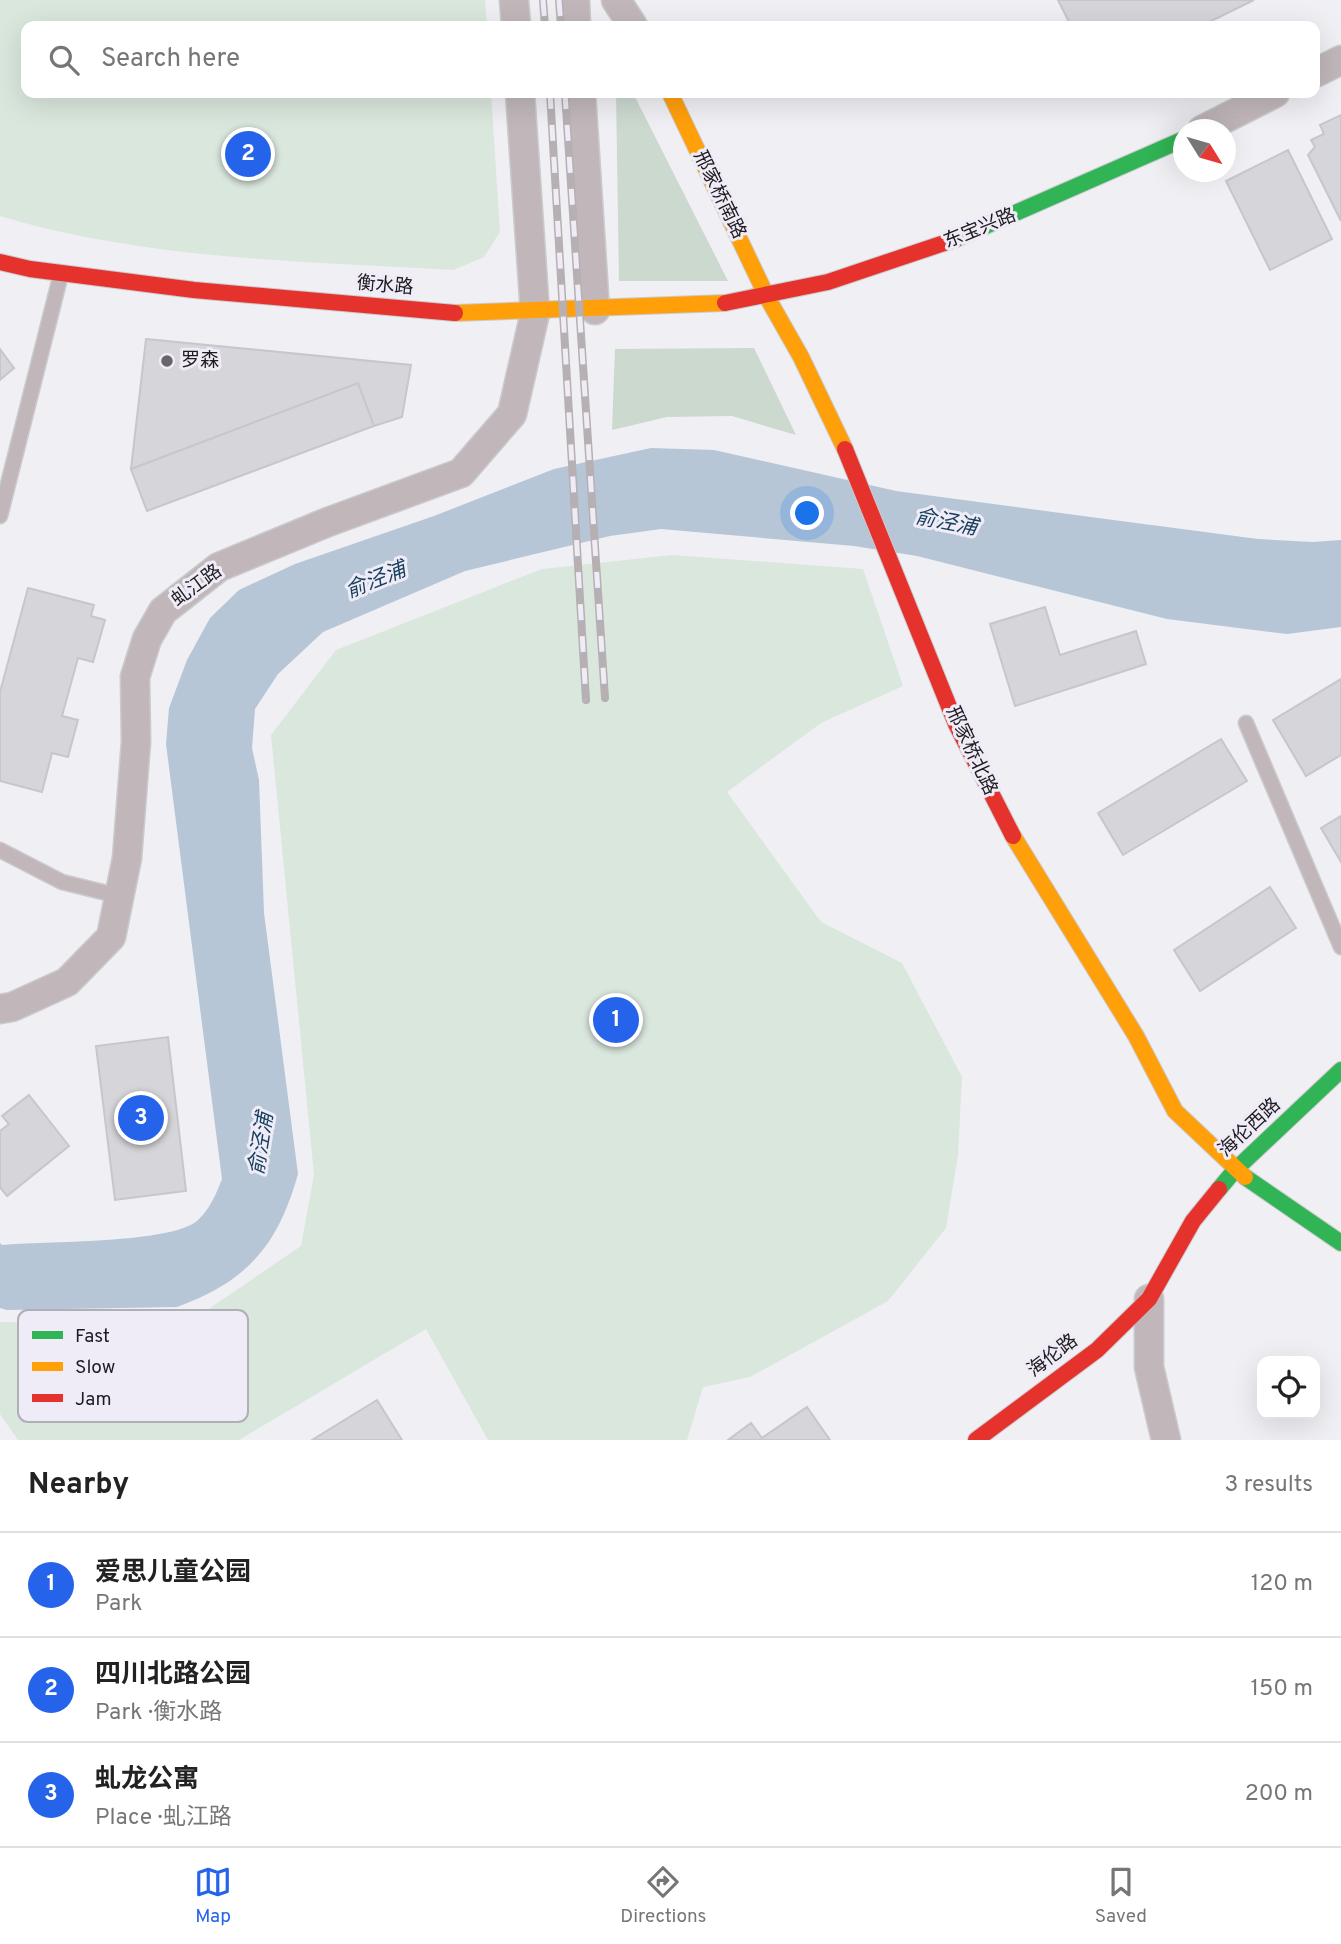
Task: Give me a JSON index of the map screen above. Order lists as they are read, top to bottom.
{
  "streets": {
    "street": [
      "邢家桥南路",
      "东宝兴路",
      "衡水路",
      "虬江路",
      "邢家桥北路",
      "海伦西路",
      "海伦路"
    ]
  },
  "crossings": [
    ["邢家桥南路", "东宝兴路"],
    ["邢家桥南路", "衡水路"],
    ["邢家桥南路", "邢家桥北路"],
    ["东宝兴路", "衡水路"],
    ["东宝兴路", "邢家桥北路"],
    ["衡水路", "虬江路"],
    ["衡水路", "邢家桥北路"],
    ["邢家桥北路", "海伦西路"],
    ["海伦西路", "海伦路"]
  ],
  "water": ["俞泾浦"],
  "places": ["罗森"],
  "legend": ["Fast", "Slow", "Jam"],
  "north": "bottom right",
  "page": {
    "search": "Search here",
    "pins": ["2", "1", "3"],
    "heading": ["Nearby", "3 results"],
    "list": [
      {
        "mark": "1",
        "name": "爱思儿童公园",
        "note": "Park",
        "value": "120 m"
      },
      {
        "mark": "2",
        "name": "四川北路公园",
        "note": "Park · 衡水路",
        "value": "150 m"
      },
      {
        "mark": "3",
        "name": "虬龙公寓",
        "note": "Place · 虬江路",
        "value": "200 m"
      }
    ],
    "nav": ["Map", "Directions", "Saved"]
  }
}
